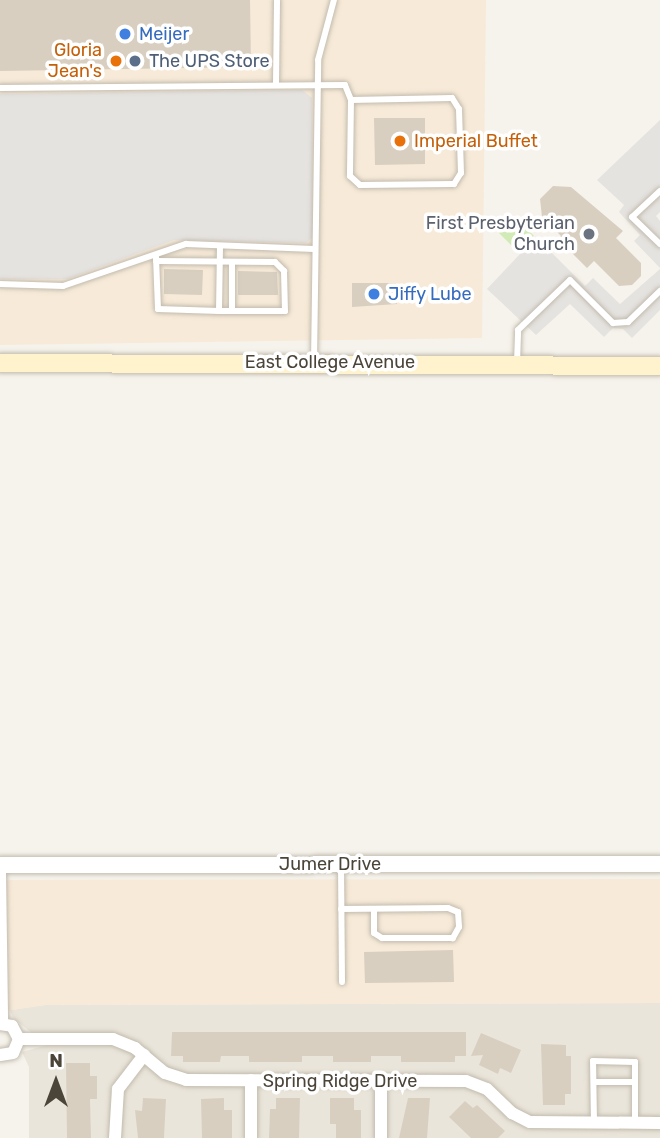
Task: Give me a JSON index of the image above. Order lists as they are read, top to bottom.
{
  "streets": {
    "main road": ["East College Avenue"],
    "street": ["Jumer Drive", "Spring Ridge Drive"]
  },
  "places": [
    "Meijer",
    "Gloria Jean's",
    "The UPS Store",
    "Imperial Buffet",
    "First Presbyterian Church",
    "Jiffy Lube"
  ],
  "north": "top"
}
